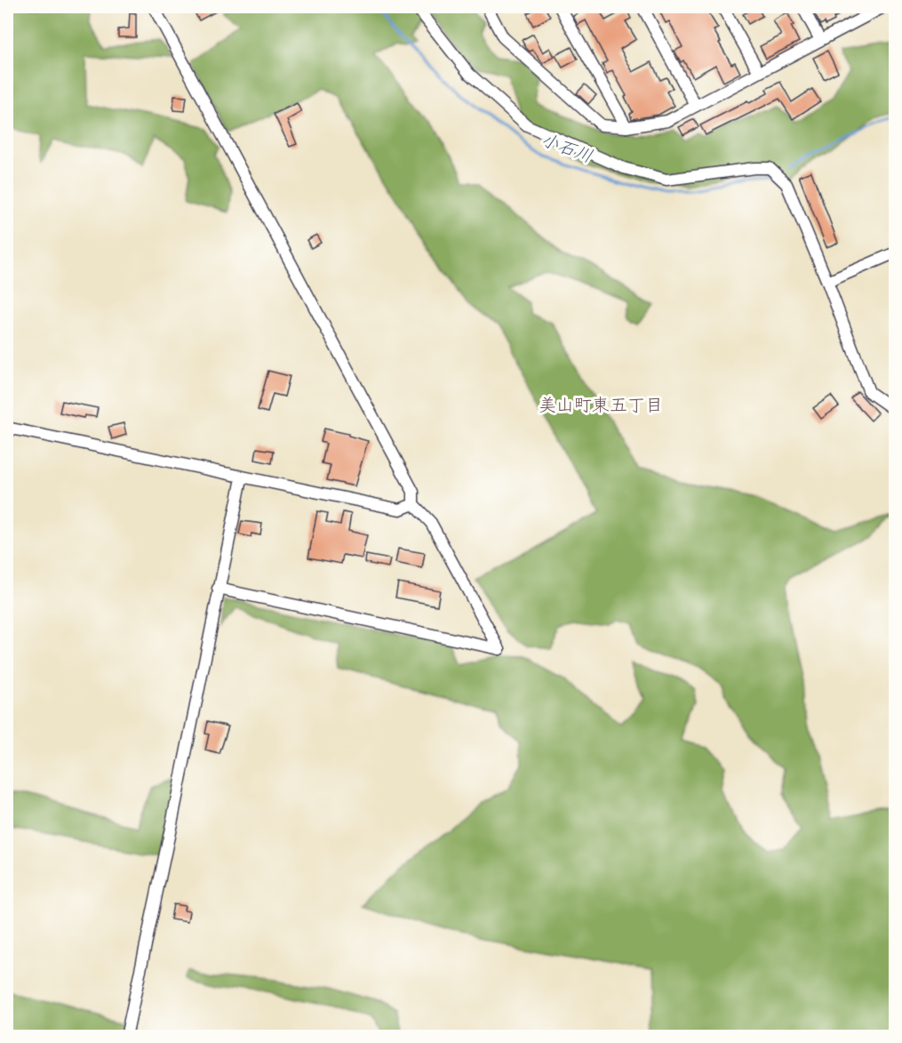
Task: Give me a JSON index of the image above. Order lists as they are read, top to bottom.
{
  "districts": ["美山町東五丁目"],
  "water": ["小石川"]
}
